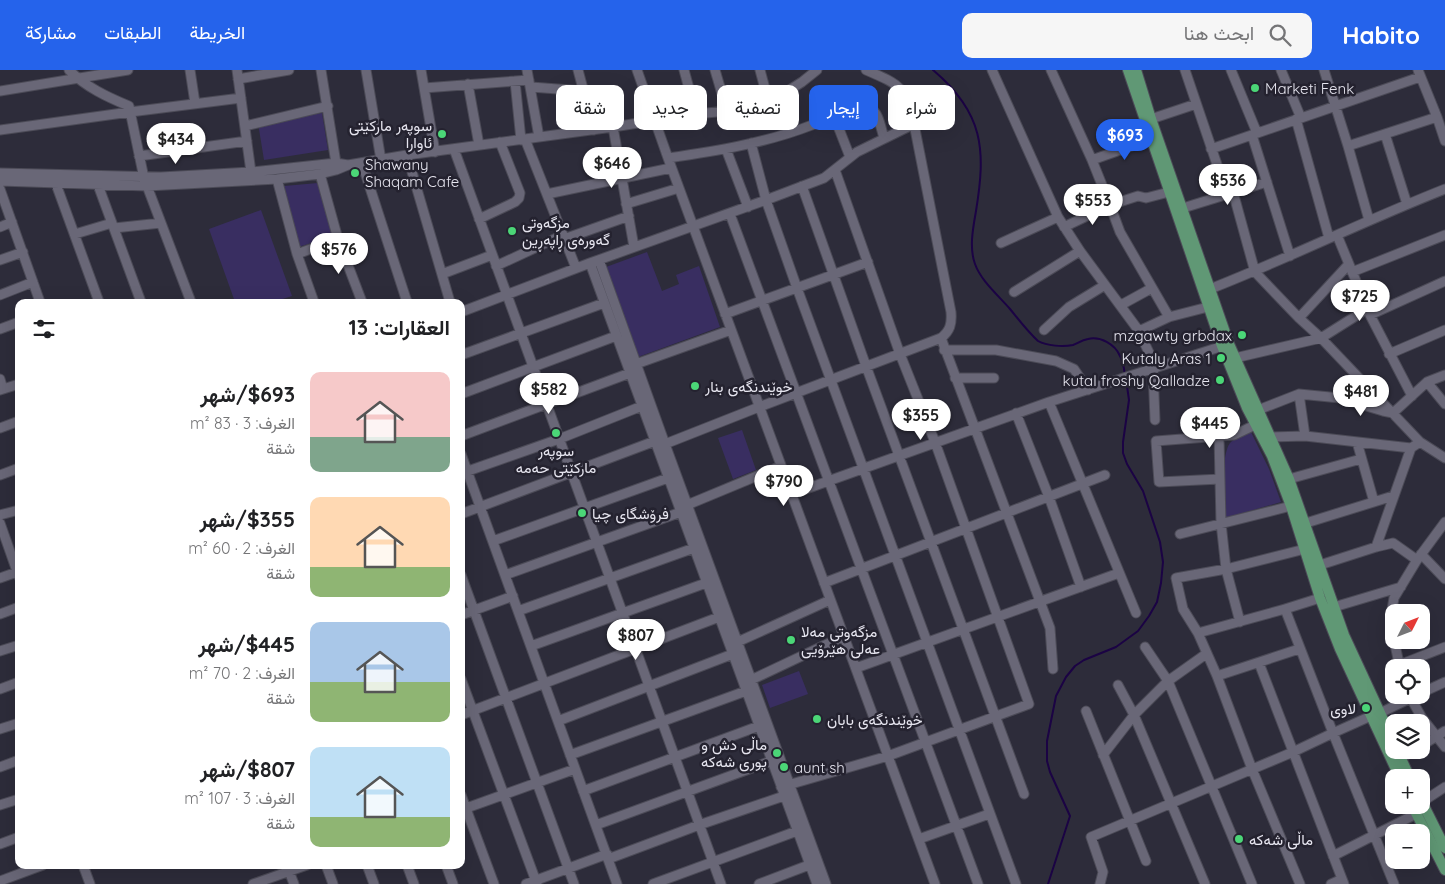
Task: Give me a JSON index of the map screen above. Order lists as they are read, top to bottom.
{
  "places": [
    "Marketi Fenk",
    "سوپەر مارکێتی ئاوارا",
    "Shawany Shaqam Cafe",
    "مزگەوتی گەورەی ڕاپەڕین",
    "mzgawty grbdax",
    "Kutaly Aras 1",
    "kutal froshy Qalladze",
    "خوێندنگەی بنار",
    "سوپەر مارکێتی حەمە",
    "فرۆشگای چیا",
    "مزگەوتی مەلا عەلی هێرۆیی",
    "لاوی",
    "خوێندنگەی بابان",
    "ماڵی دش و پوری شەکە",
    "aunt sh",
    "ماڵی شەکە"
  ],
  "north": "top right",
  "page": {
    "header": "Habito",
    "search": "ابحث هنا",
    "nav": ["الخريطة", "الطبقات", "مشاركة"],
    "chip": [
      "شراء",
      "إيجار",
      "تصفية",
      "جديد",
      "شقة"
    ],
    "price": [
      "$693",
      "$434",
      "$646",
      "$536",
      "$553",
      "$576",
      "$725",
      "$582",
      "$481",
      "$355",
      "$445",
      "$790",
      "$807"
    ],
    "heading": "العقارات: 13",
    "list": [
      {
        "name": "$693/شهر",
        "note": "الغرف: 3 · 83 m² · شقة"
      },
      {
        "name": "$355/شهر",
        "note": "الغرف: 2 · 60 m² · شقة"
      },
      {
        "name": "$445/شهر",
        "note": "الغرف: 2 · 70 m² · شقة"
      },
      {
        "name": "$807/شهر",
        "note": "الغرف: 3 · 107 m² · شقة"
      }
    ],
    "map_buttons": ["+", "−"]
  }
}
